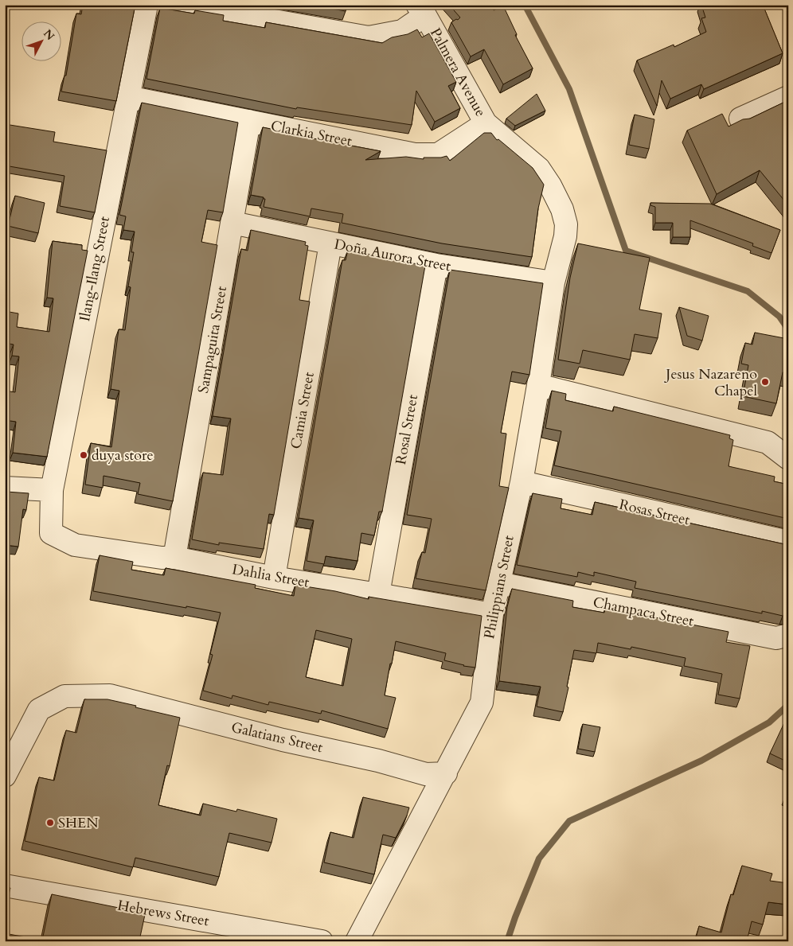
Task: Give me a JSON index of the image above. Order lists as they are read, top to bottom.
{
  "streets": {
    "street": [
      "Palmera Avenue",
      "Clarkia Street",
      "Doña Aurora Street",
      "Ilang-Ilang Street",
      "Sampaguita Street",
      "Camia Street",
      "Rosal Street",
      "Rosas Street",
      "Dahlia Street",
      "Philippians Street",
      "Champaca Street",
      "Galatians Street",
      "Hebrews Street"
    ]
  },
  "crossings": [
    ["Palmera Avenue", "Clarkia Street"],
    ["Palmera Avenue", "Philippians Street"],
    ["Clarkia Street", "Ilang-Ilang Street"],
    ["Clarkia Street", "Sampaguita Street"],
    ["Doña Aurora Street", "Sampaguita Street"],
    ["Doña Aurora Street", "Camia Street"],
    ["Doña Aurora Street", "Rosal Street"],
    ["Doña Aurora Street", "Philippians Street"],
    ["Ilang-Ilang Street", "Dahlia Street"],
    ["Sampaguita Street", "Dahlia Street"],
    ["Camia Street", "Dahlia Street"],
    ["Rosal Street", "Dahlia Street"],
    ["Rosas Street", "Philippians Street"],
    ["Dahlia Street", "Philippians Street"],
    ["Philippians Street", "Champaca Street"],
    ["Philippians Street", "Galatians Street"]
  ],
  "places": ["Jesus Nazareno Chapel", "duya store", "SHEN"],
  "north": "top right"
}
